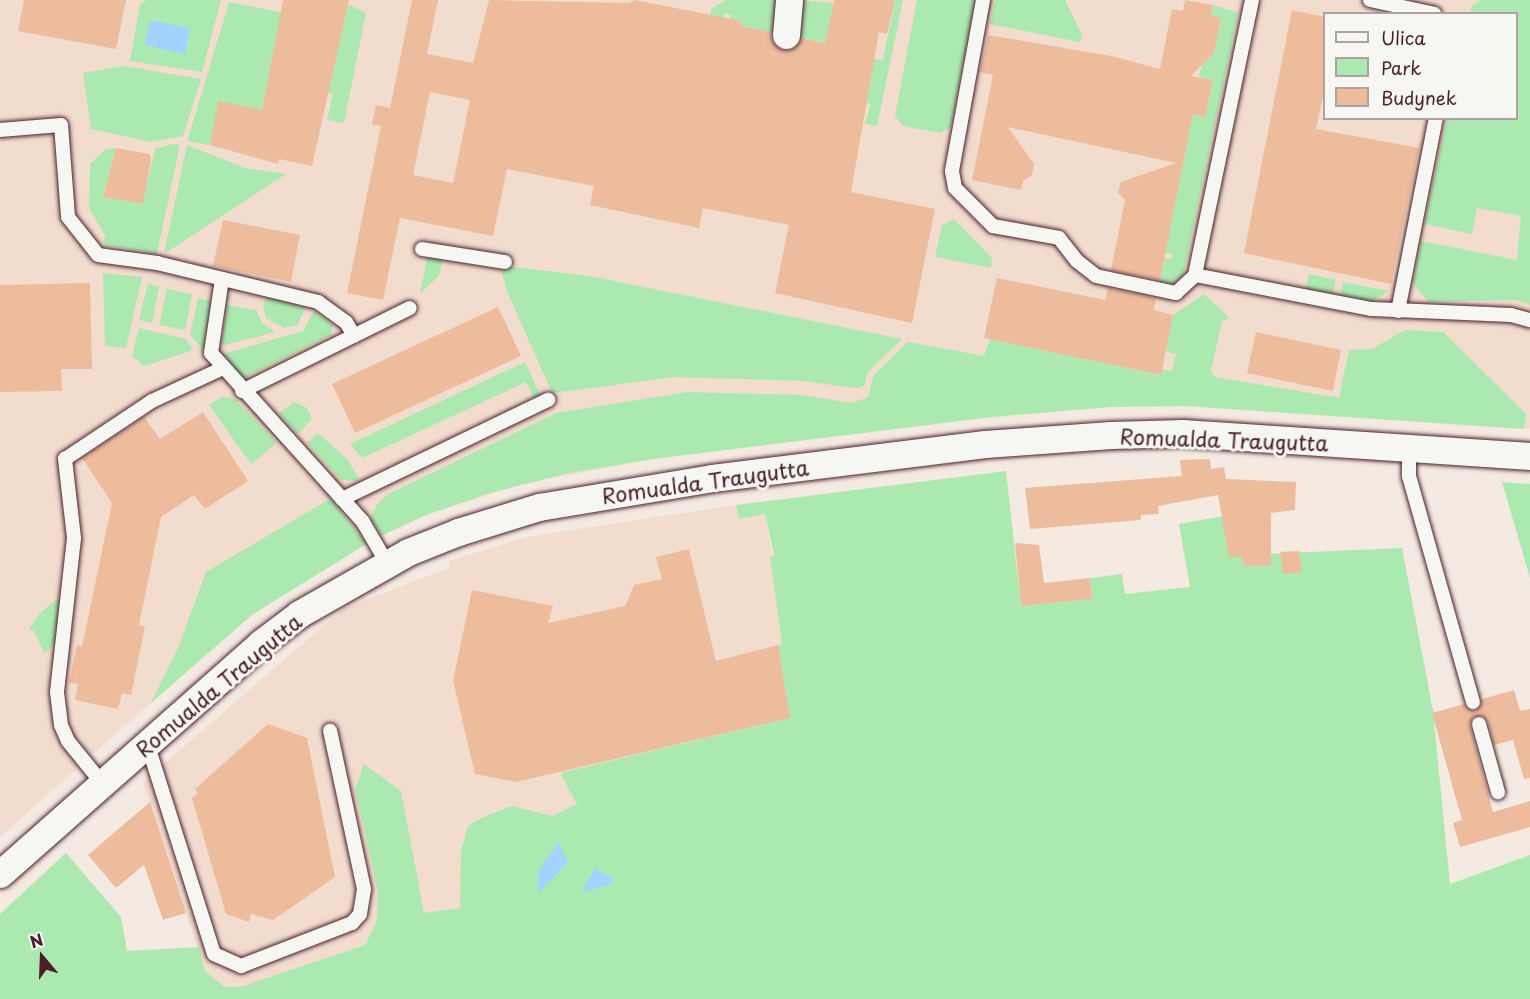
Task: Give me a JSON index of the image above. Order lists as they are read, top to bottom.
{
  "streets": {
    "street": ["Romualda Traugutta"]
  },
  "legend": ["Ulica", "Park", "Budynek"],
  "north": "top"
}
